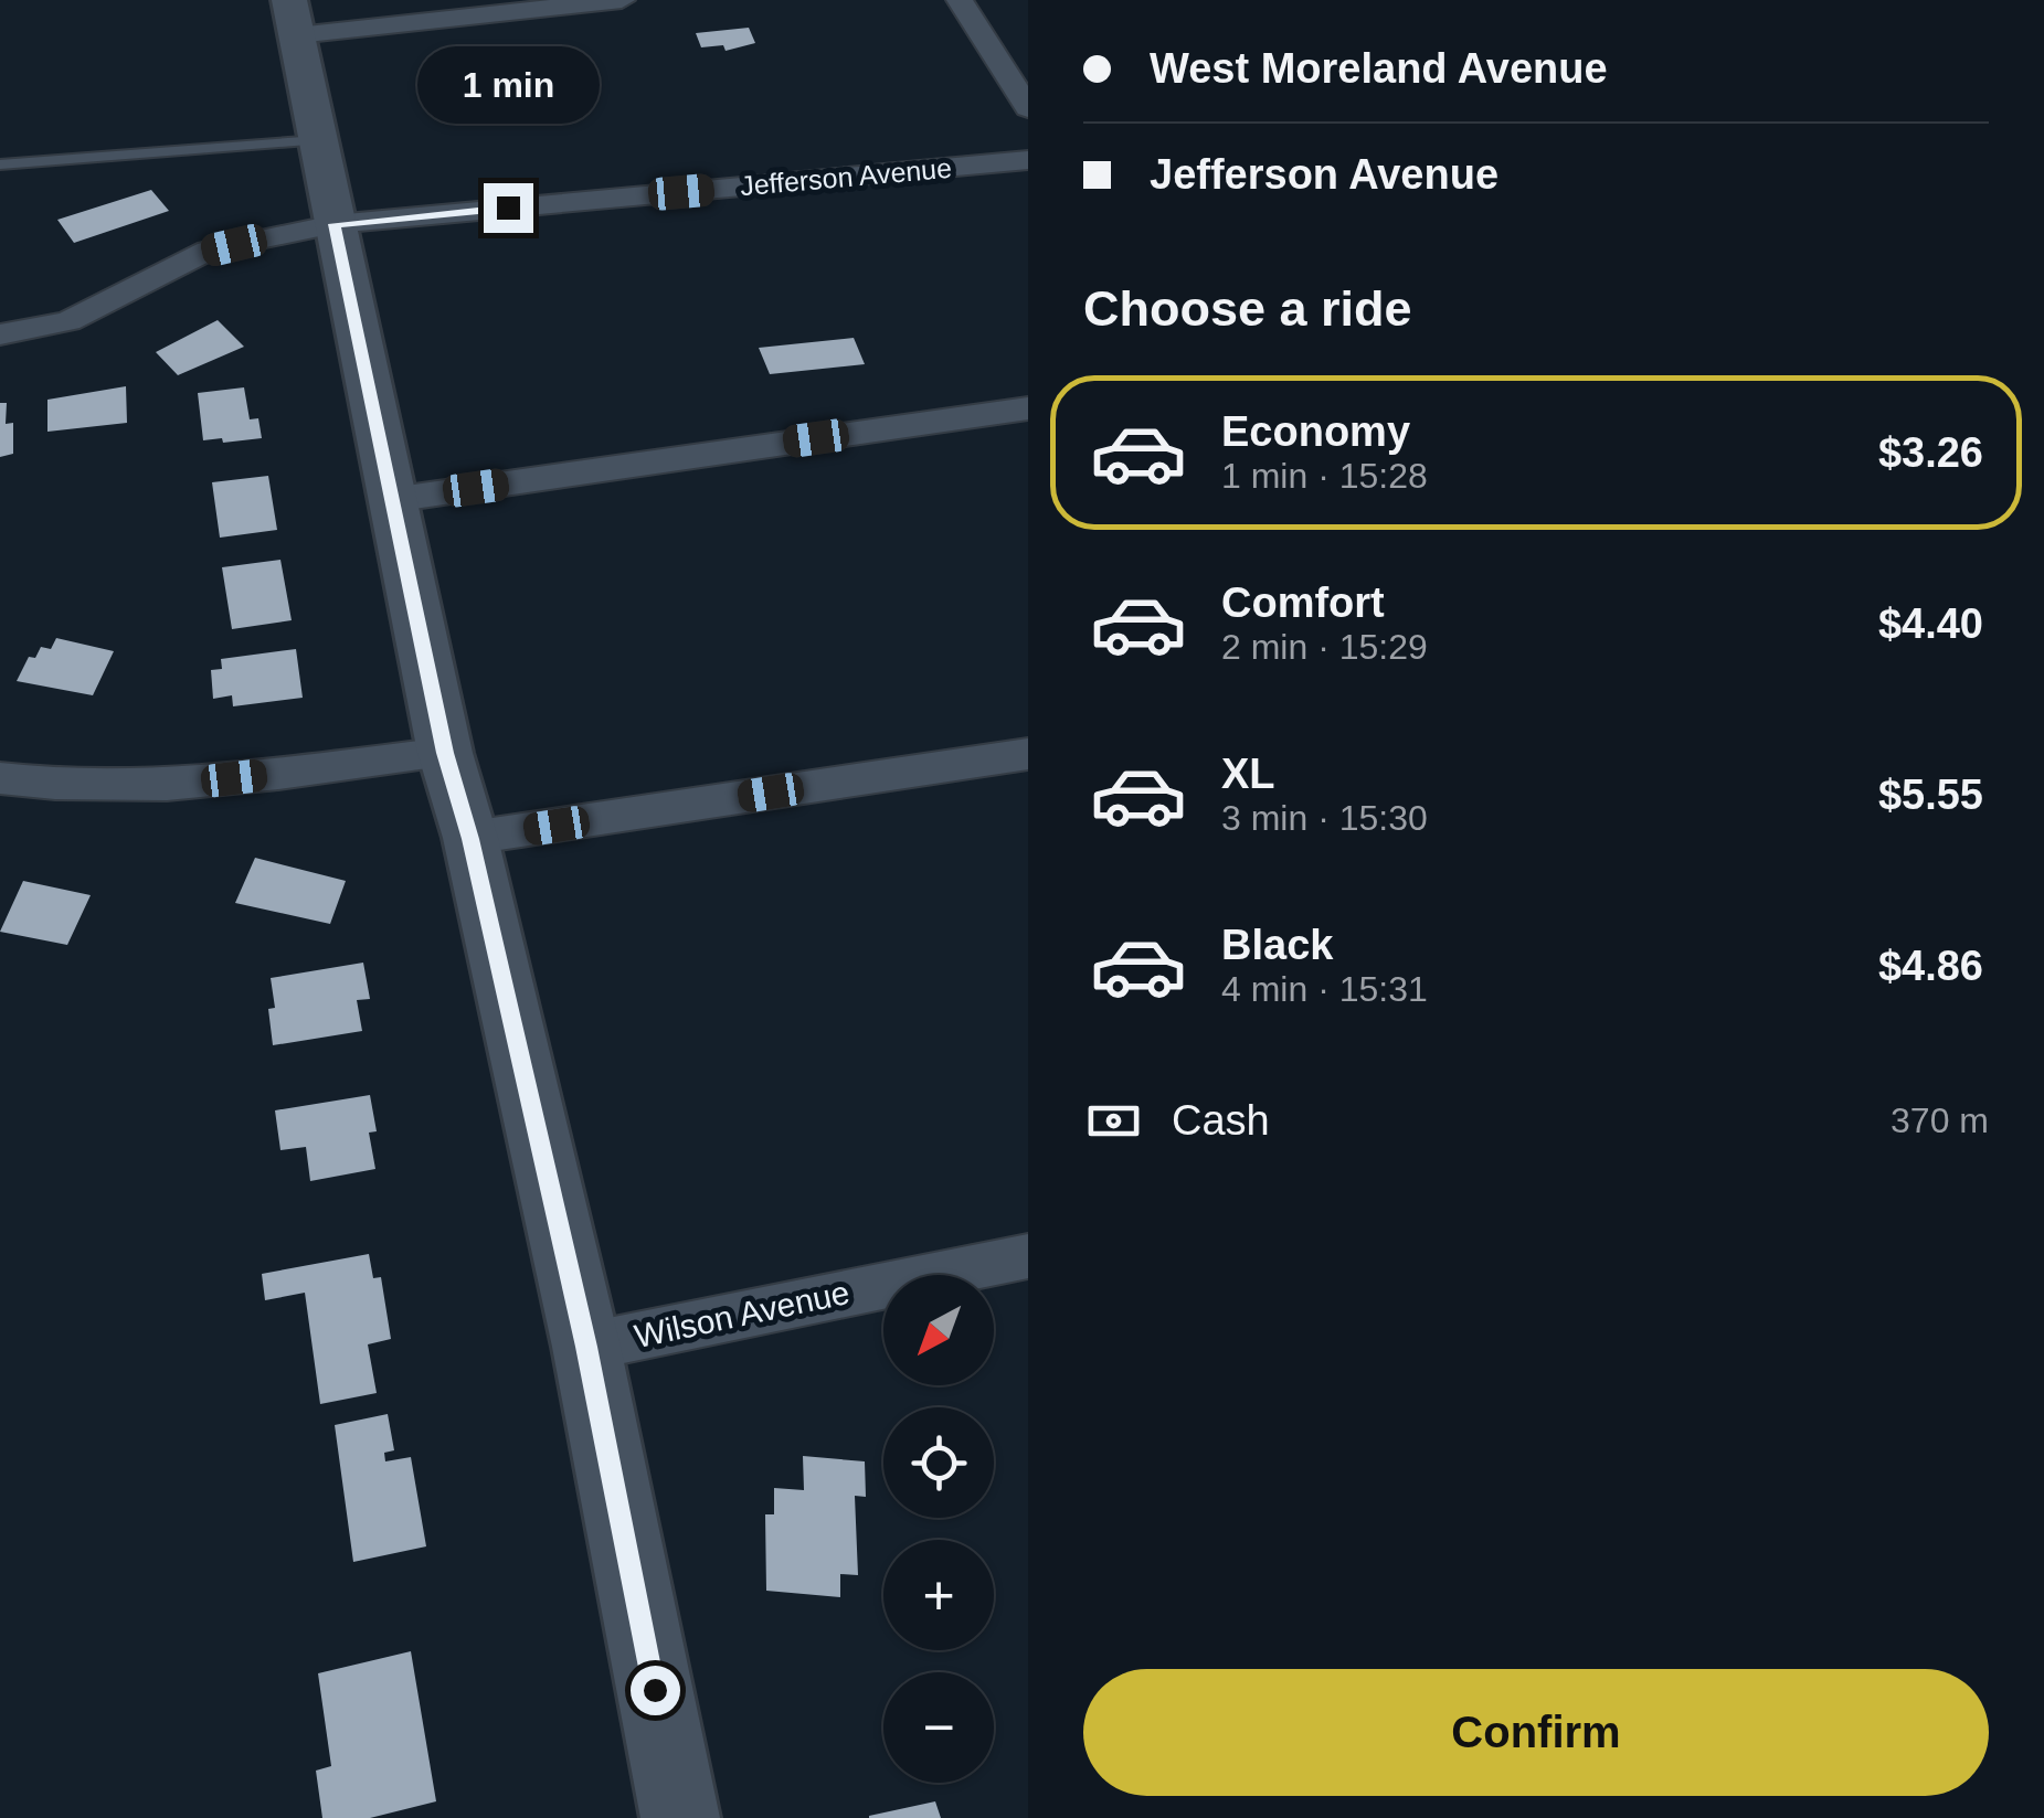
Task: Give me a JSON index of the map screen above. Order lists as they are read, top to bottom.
{
  "streets": {
    "street": ["Jefferson Avenue", "Wilson Avenue"]
  },
  "north": "bottom left",
  "page": {
    "banner": ["West Moreland Avenue", "Jefferson Avenue"],
    "bubble": "1 min",
    "heading": "Choose a ride",
    "list": [
      {
        "name": "Economy",
        "note": "1 min · 15:28",
        "value": "$3.26"
      },
      {
        "name": "Comfort",
        "note": "2 min · 15:29",
        "value": "$4.40"
      },
      {
        "name": "XL",
        "note": "3 min · 15:30",
        "value": "$5.55"
      },
      {
        "name": "Black",
        "note": "4 min · 15:31",
        "value": "$4.86"
      }
    ],
    "pay": ["Cash", "370 m"],
    "map_buttons": ["+", "−"],
    "buttons": "Confirm"
  }
}
